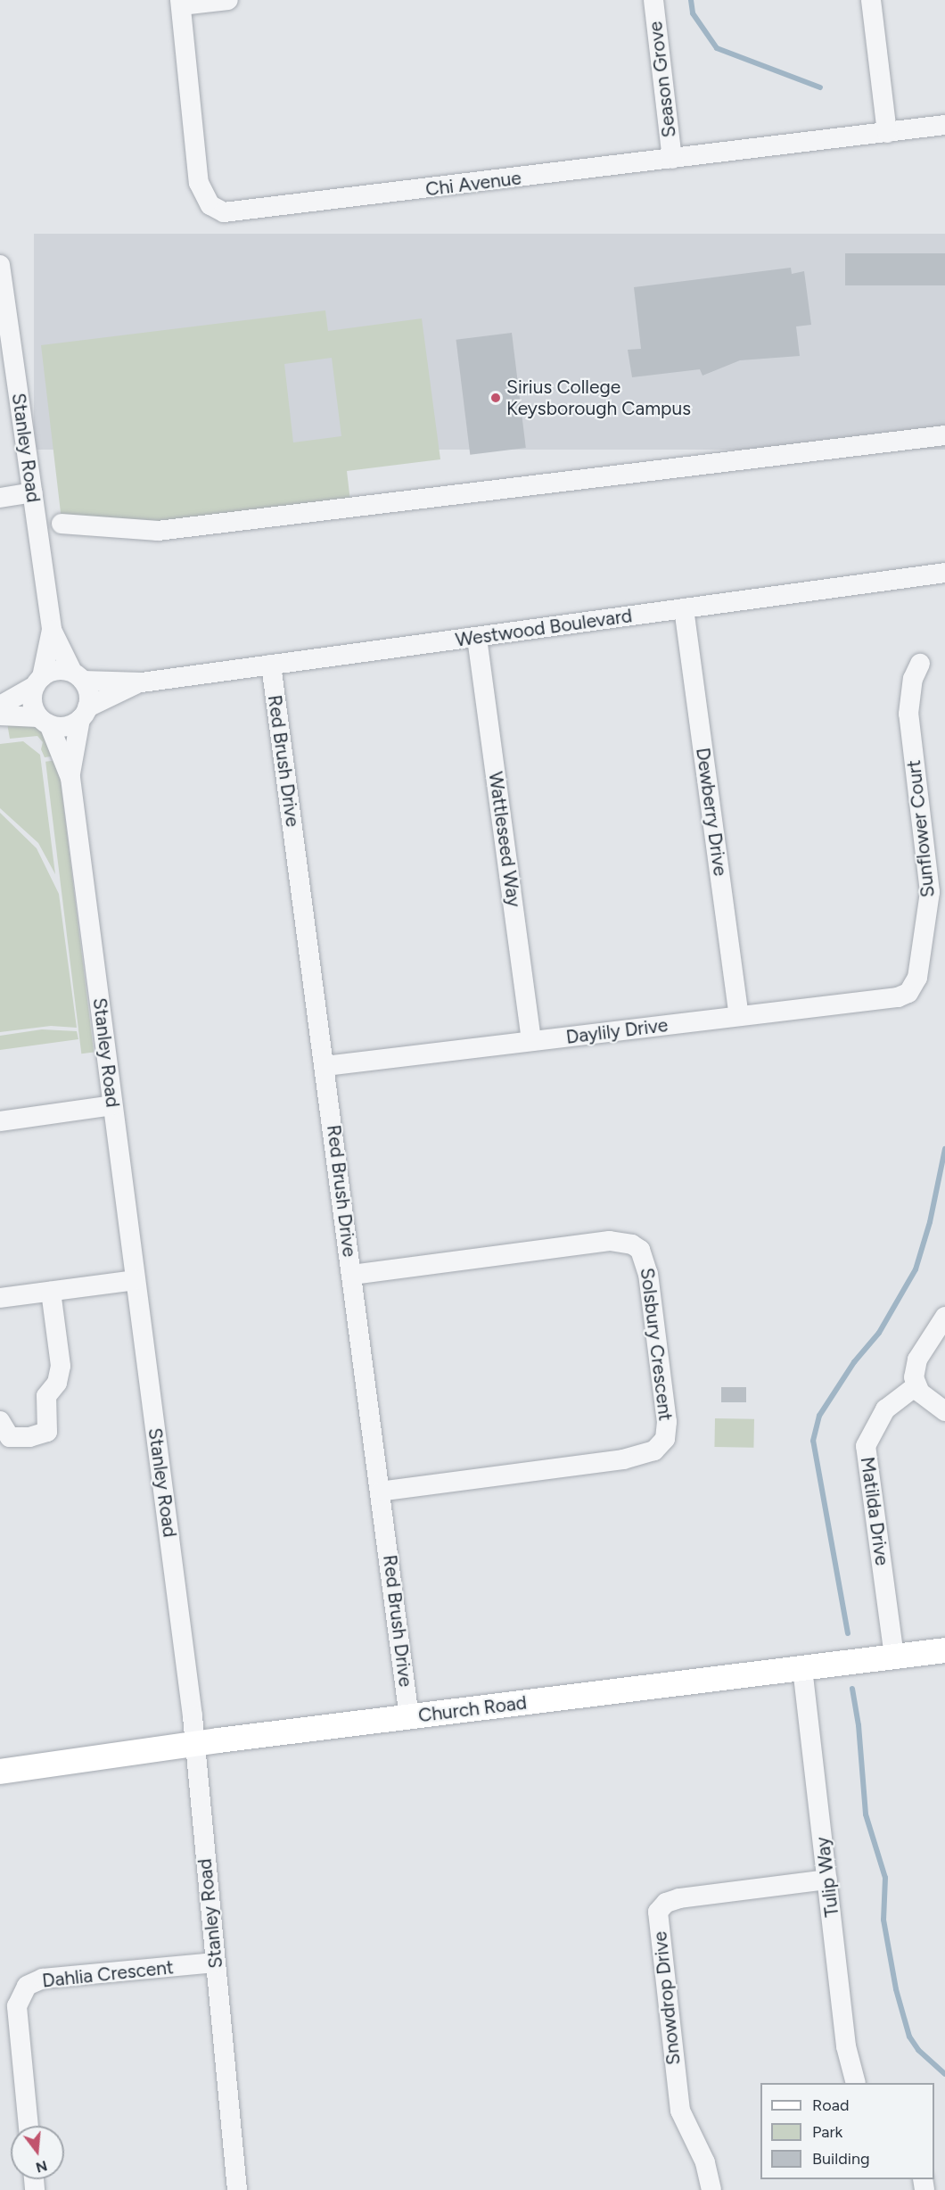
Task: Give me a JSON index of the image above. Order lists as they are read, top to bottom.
{
  "streets": {
    "main road": ["Church Road"],
    "street": [
      "Season Grove",
      "Chi Avenue",
      "Stanley Road",
      "Westwood Boulevard",
      "Red Brush Drive",
      "Dewberry Drive",
      "Sunflower Court",
      "Wattleseed Way",
      "Daylily Drive",
      "Solsbury Crescent",
      "Matilda Drive",
      "Tulip Way",
      "Dahlia Crescent",
      "Snowdrop Drive"
    ]
  },
  "crossings": [
    ["Season Grove", "Chi Avenue"],
    ["Stanley Road", "Westwood Boulevard"],
    ["Stanley Road", "Church Road"],
    ["Stanley Road", "Dahlia Crescent"],
    ["Westwood Boulevard", "Red Brush Drive"],
    ["Westwood Boulevard", "Dewberry Drive"],
    ["Westwood Boulevard", "Wattleseed Way"],
    ["Red Brush Drive", "Daylily Drive"],
    ["Red Brush Drive", "Solsbury Crescent"],
    ["Red Brush Drive", "Church Road"],
    ["Dewberry Drive", "Daylily Drive"],
    ["Sunflower Court", "Daylily Drive"],
    ["Wattleseed Way", "Daylily Drive"],
    ["Matilda Drive", "Church Road"],
    ["Church Road", "Tulip Way"],
    ["Tulip Way", "Snowdrop Drive"]
  ],
  "places": ["Sirius College Keysborough Campus"],
  "legend": ["Road", "Park", "Building"],
  "north": "bottom"
}
